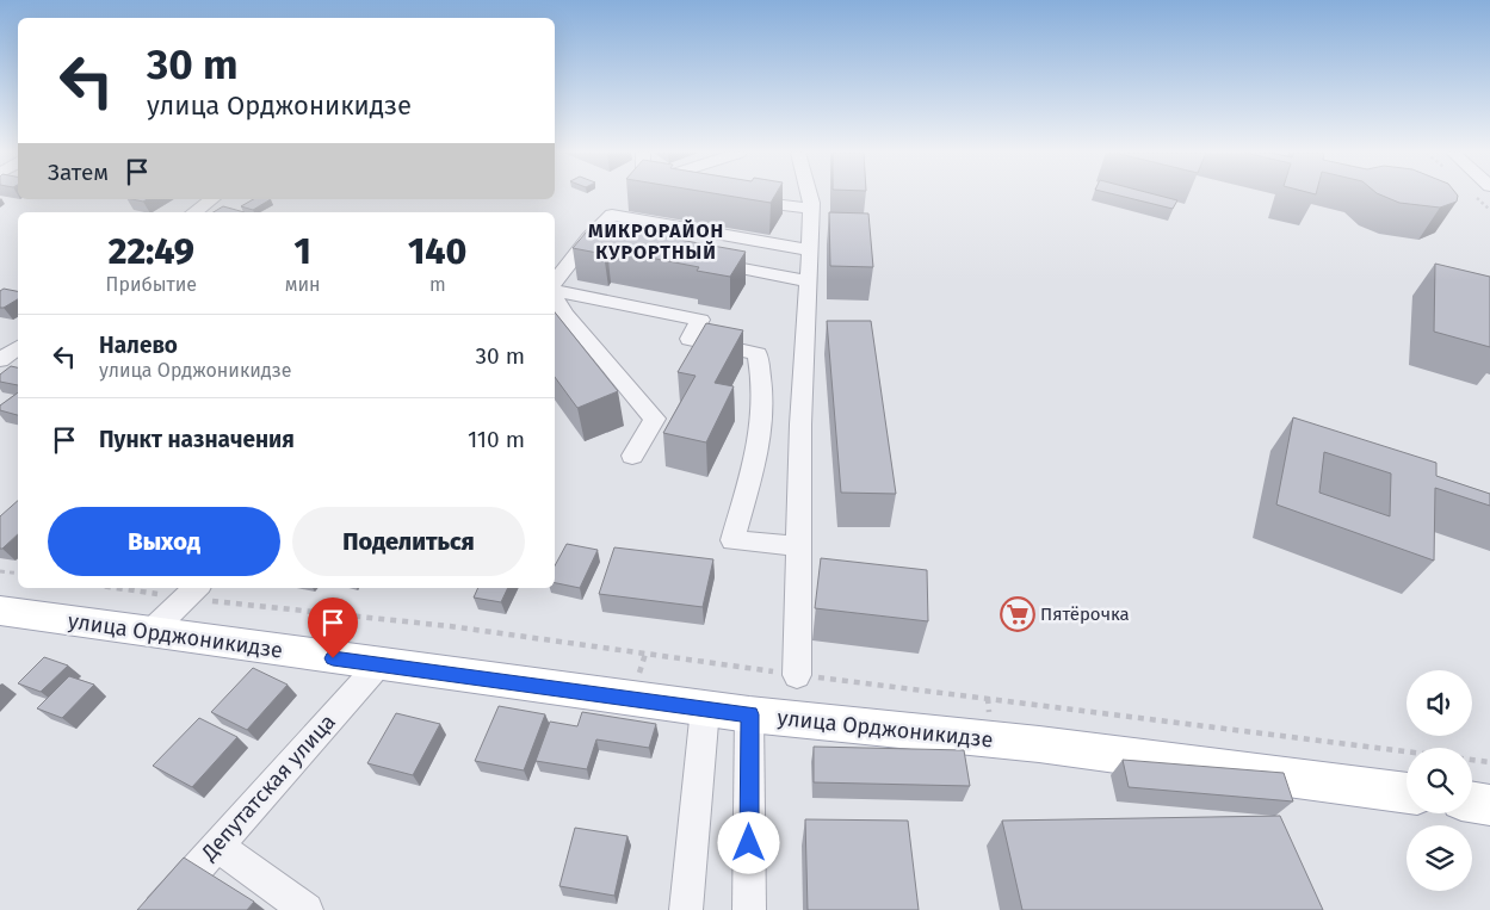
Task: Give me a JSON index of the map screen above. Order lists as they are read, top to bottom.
{
  "streets": {
    "main road": ["улица Орджоникидзе"],
    "street": ["Депутатская улица"]
  },
  "crossings": [
    ["улица Орджоникидзе", "Депутатская улица"]
  ],
  "districts": ["МИКРОРАЙОН КУРОРТНЫЙ"],
  "places": {
    "supermarket": ["Пятёрочка"]
  },
  "page": {
    "turn": ["30 m", "улица Орджоникидзе"],
    "then": "Затем",
    "eta": [
      "22:49",
      "Прибытие",
      "1",
      "мин",
      "140",
      "m"
    ],
    "list": [
      {
        "name": "Налево",
        "note": "улица Орджоникидзе",
        "value": "30 m"
      },
      {
        "name": "Пункт назначения",
        "value": "110 m"
      }
    ],
    "buttons": ["Выход", "Поделиться"]
  }
}
